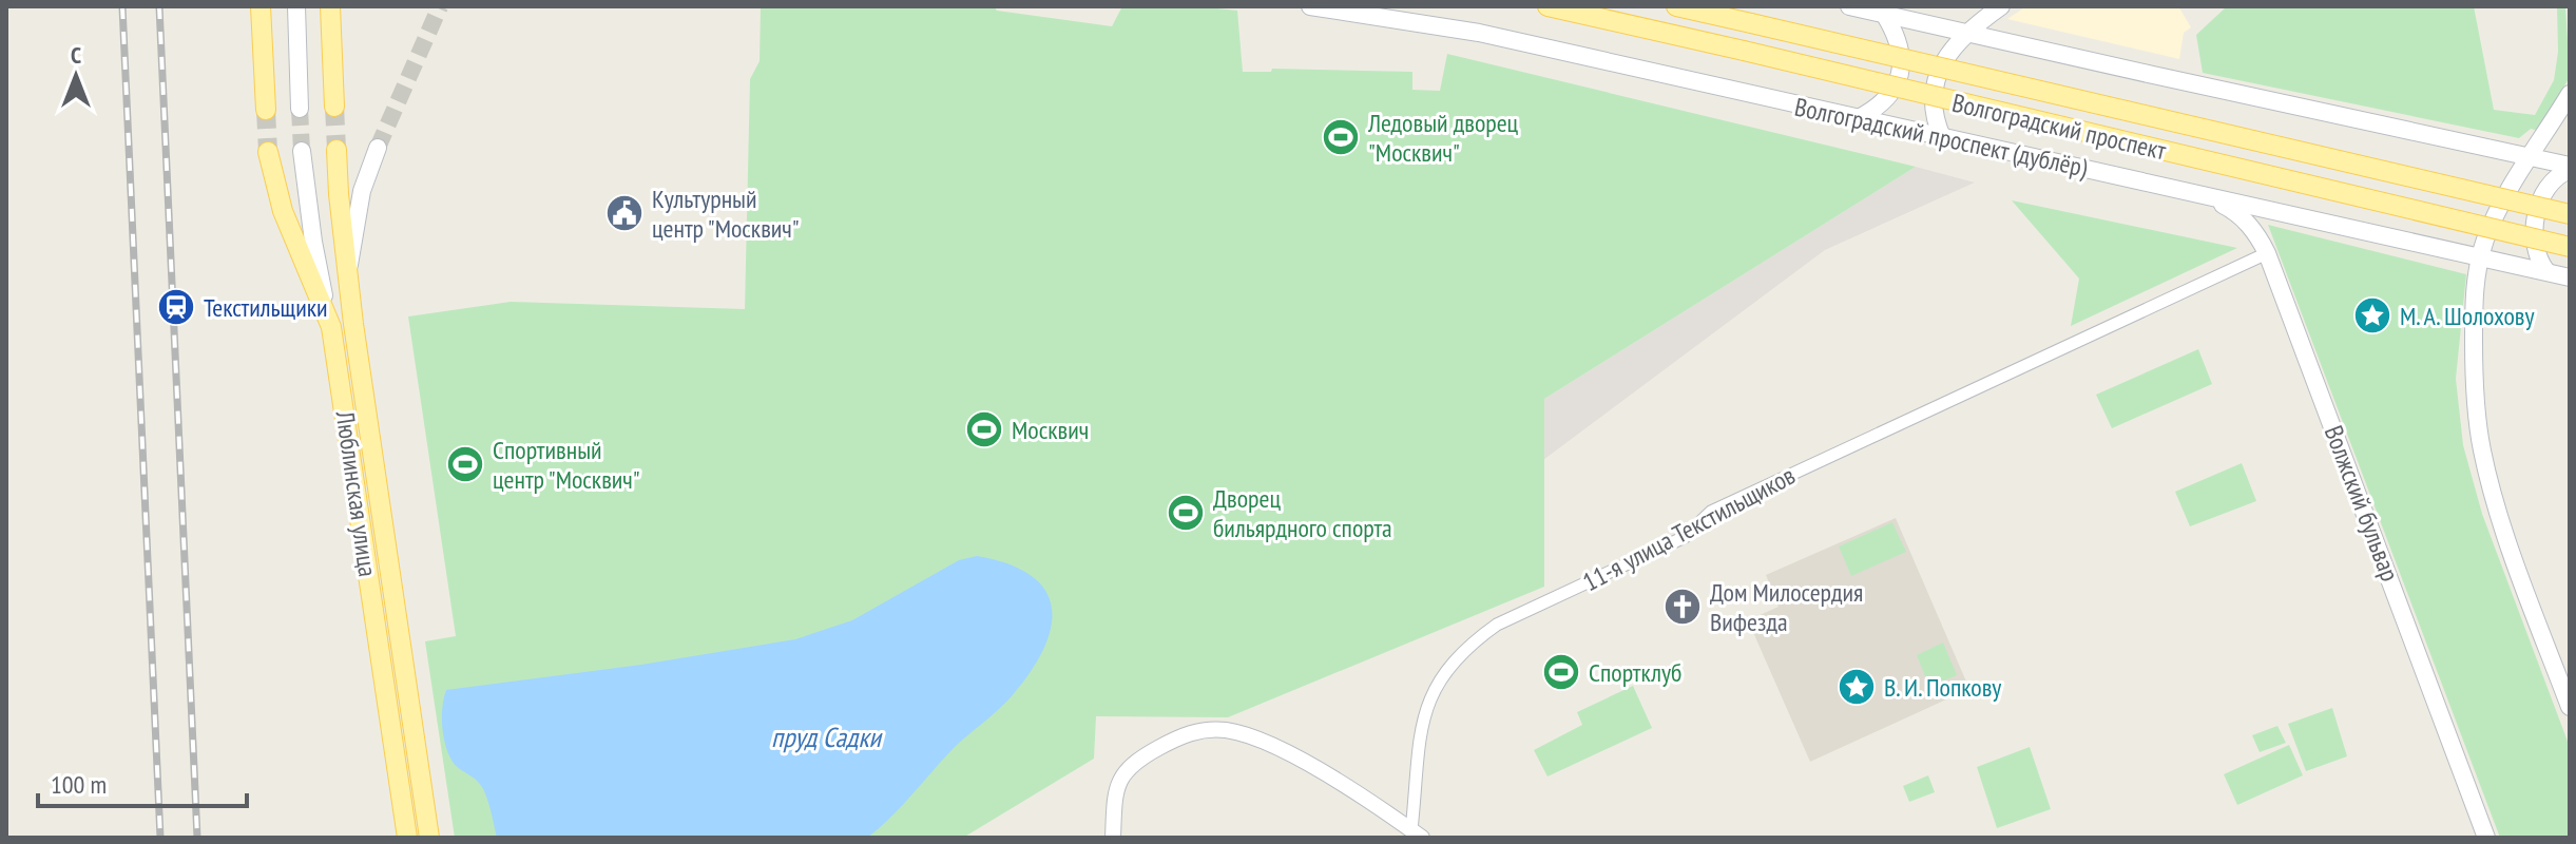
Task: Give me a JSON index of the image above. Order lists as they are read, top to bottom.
{
  "streets": {
    "main road": [
      "Волгоградский проспект",
      "Волгоградский проспект (дублёр)",
      "Люблинская улица",
      "Волжский бульвар"
    ],
    "street": ["11-я улица Текстильщиков"]
  },
  "crossings": [
    ["Волгоградский проспект (дублёр)", "Волжский бульвар"],
    ["Волжский бульвар", "11-я улица Текстильщиков"]
  ],
  "water": ["пруд Садки"],
  "places": {
    "sports": [
      "Ледовый дворец \"Москвич\"",
      "Москвич",
      "Спортивный центр \"Москвич\"",
      "Дворец бильярдного спорта",
      "Спортклуб"
    ],
    "public building": ["Культурный центр \"Москвич\""],
    "station": ["Текстильщики"],
    "place": ["М. А. Шолохову", "В. И. Попкову"],
    "church": ["Дом Милосердия Вифезда"]
  },
  "scale_bar": "100 m",
  "north": "top"
}
